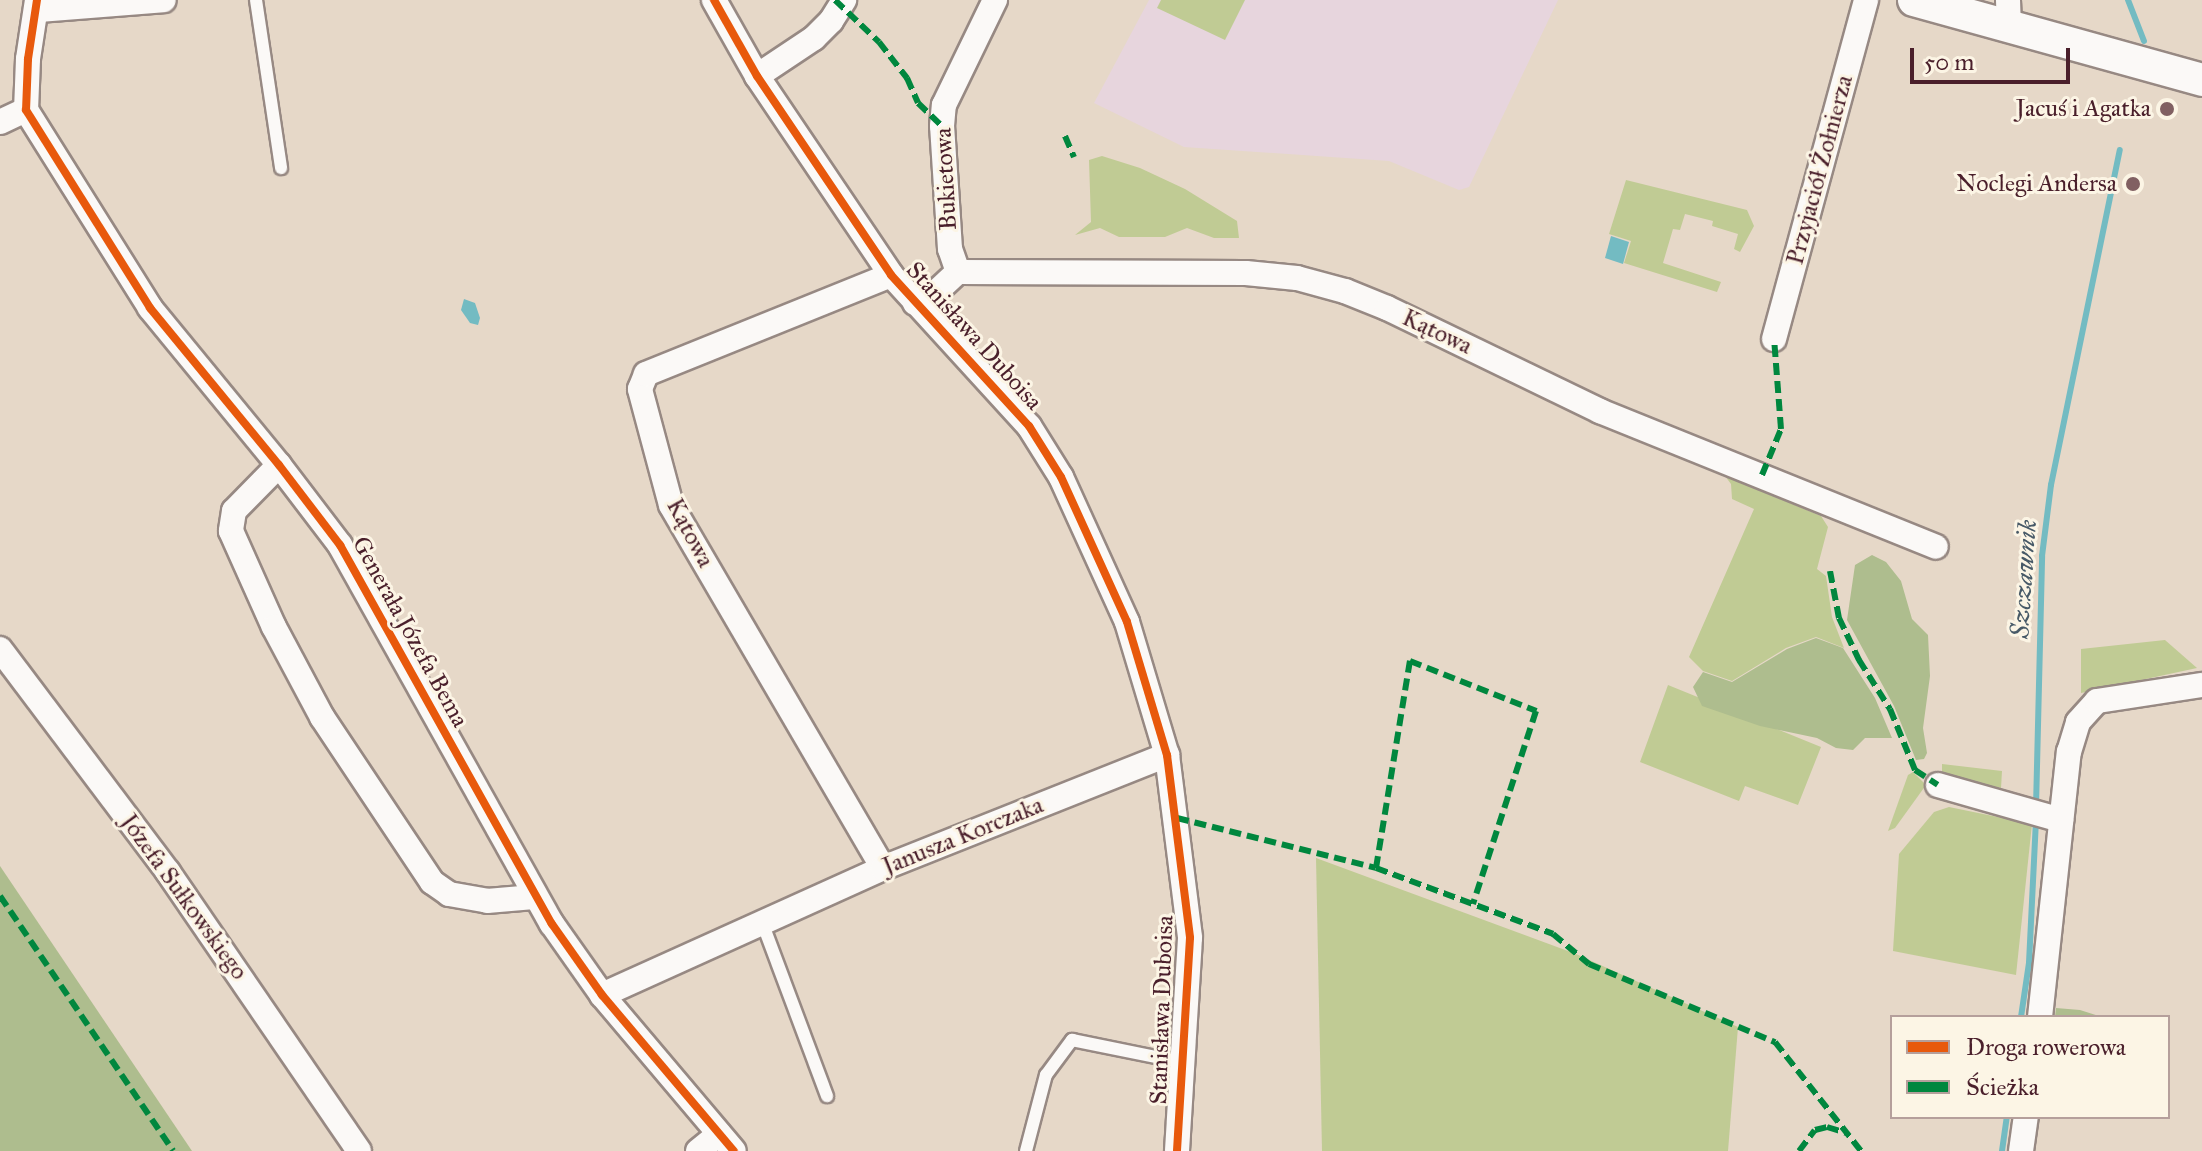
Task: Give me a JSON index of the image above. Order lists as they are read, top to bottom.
{
  "streets": {
    "street": [
      "Przyjaciół Żołnierza",
      "Bukietowa",
      "Kątowa",
      "Stanisława Duboisa",
      "Generała Józefa Bema",
      "Janusza Korczaka",
      "Józefa Sułkowskiego"
    ]
  },
  "crossings": [
    ["Bukietowa", "Kątowa"],
    ["Kątowa", "Stanisława Duboisa"],
    ["Kątowa", "Janusza Korczaka"],
    ["Stanisława Duboisa", "Janusza Korczaka"],
    ["Generała Józefa Bema", "Janusza Korczaka"]
  ],
  "water": ["Szczawnik"],
  "places": ["Jacuś i Agatka", "Noclegi Andersa"],
  "legend": ["Droga rowerowa", "Ścieżka"],
  "scale_bar": "50 m"
}
